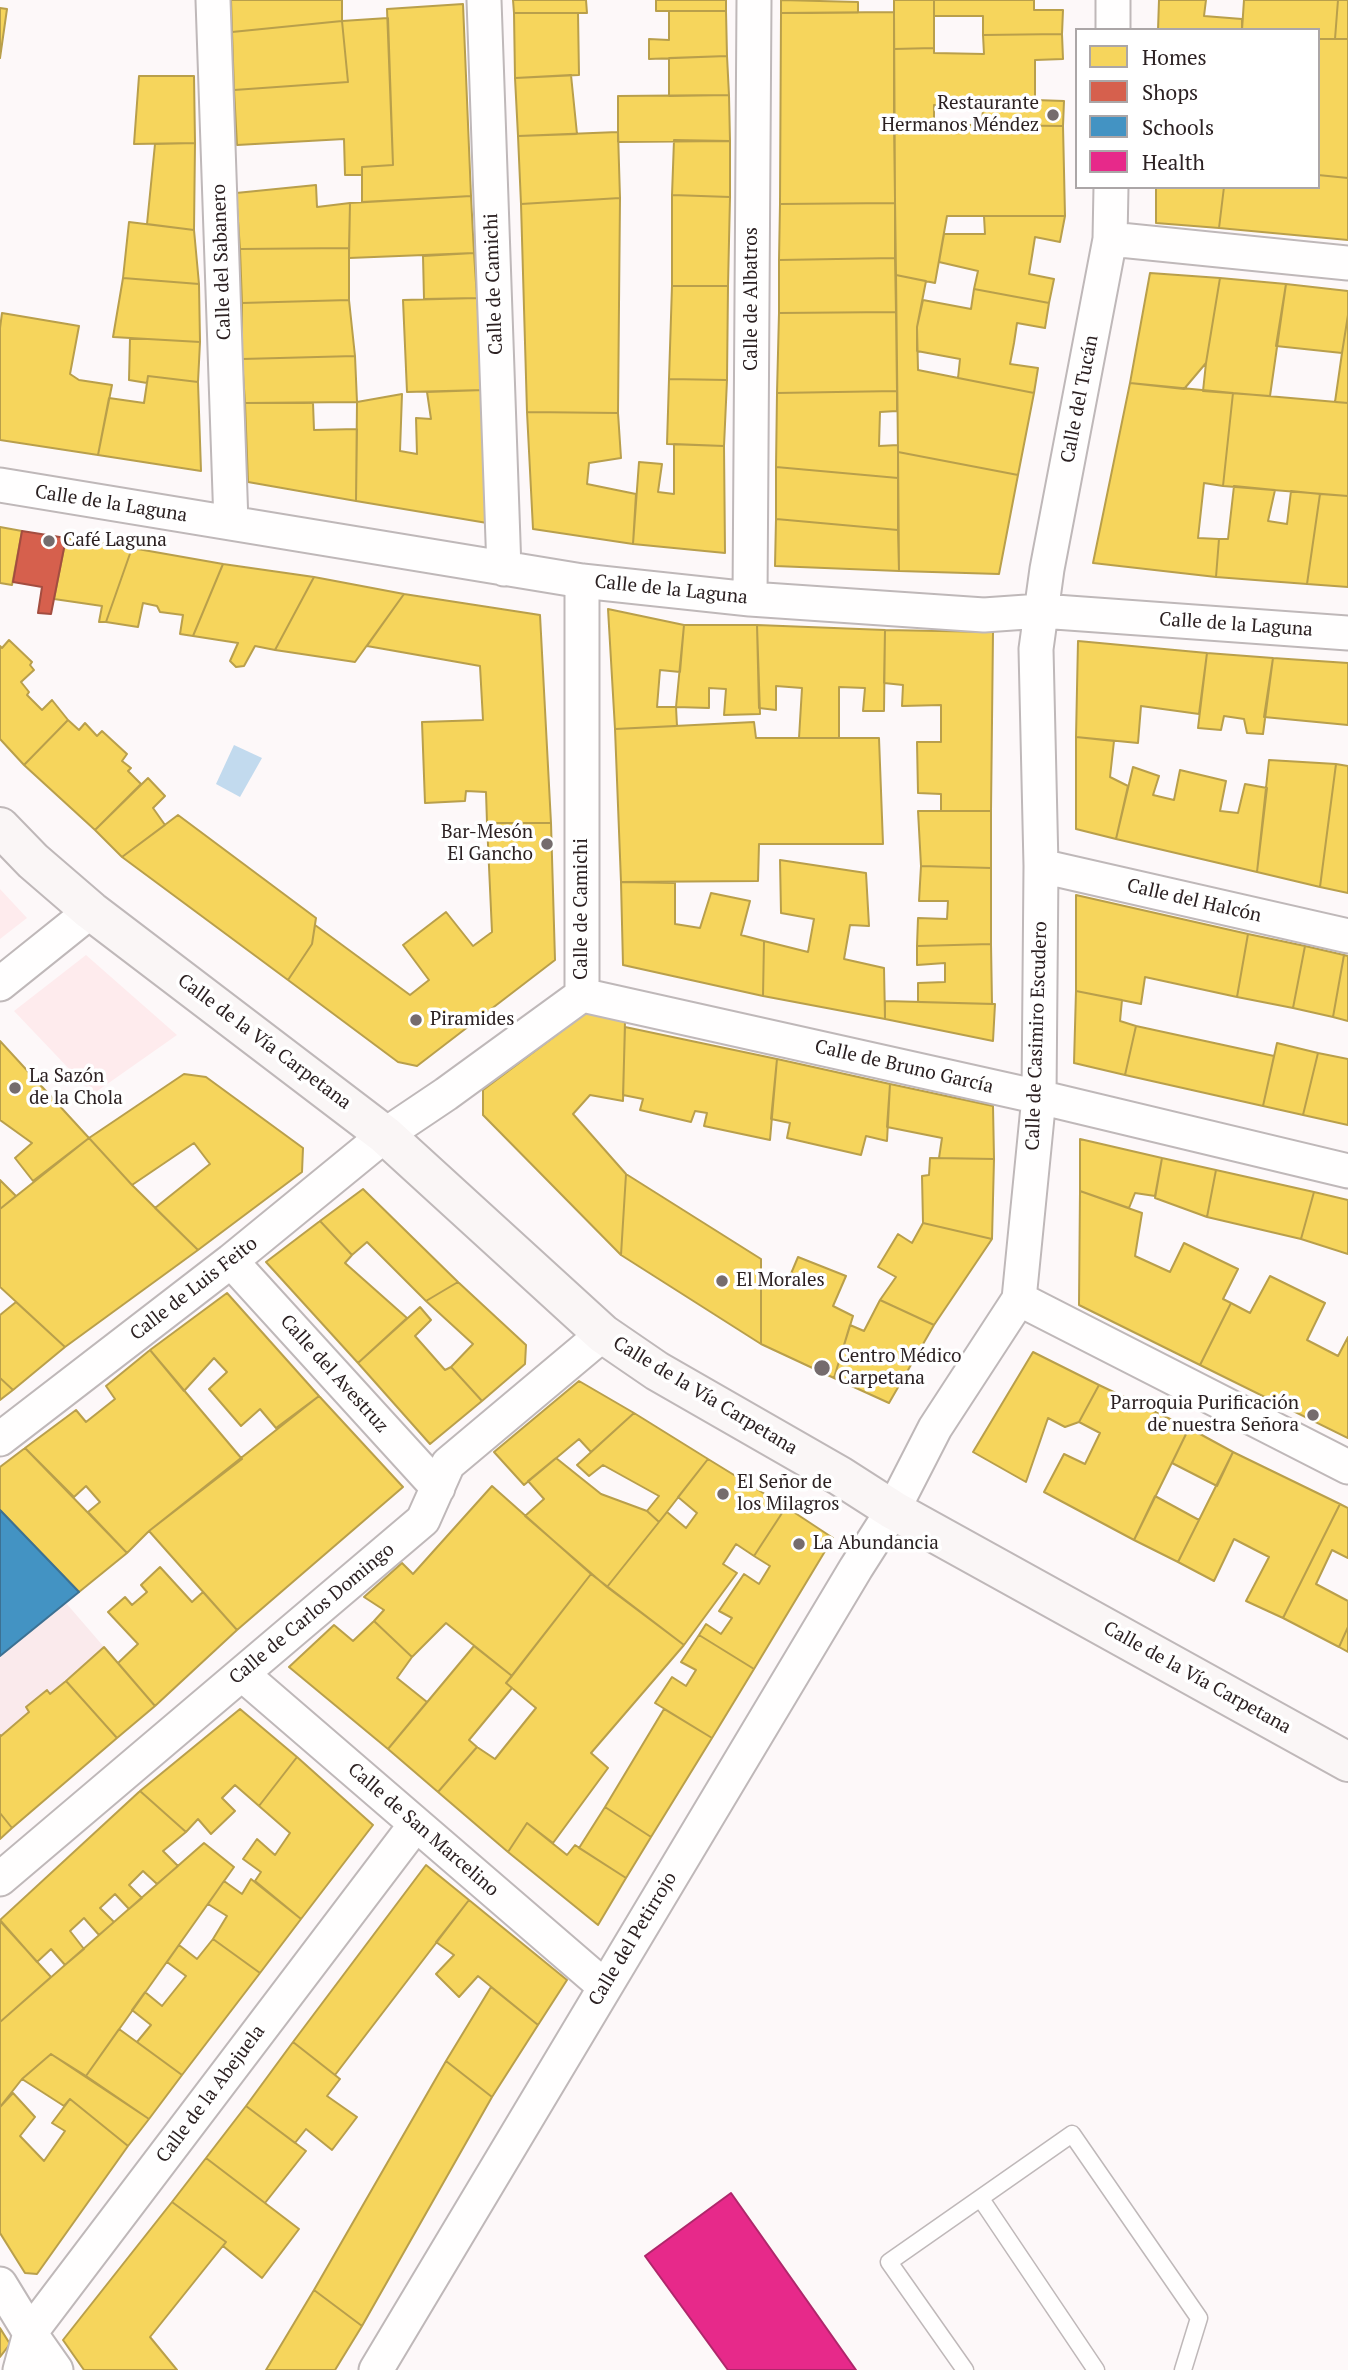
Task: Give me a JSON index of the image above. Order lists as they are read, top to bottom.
{
  "streets": {
    "street": [
      "Calle del Sabanero",
      "Calle de Camichi",
      "Calle de Albatros",
      "Calle del Tucán",
      "Calle de la Laguna",
      "Calle del Halcón",
      "Calle de Casimiro Escudero",
      "Calle de la Vía Carpetana",
      "Calle de Bruno García",
      "Calle de Luis Feito",
      "Calle del Avestruz",
      "Calle de Carlos Domingo",
      "Calle de San Marcelino",
      "Calle del Petirrojo",
      "Calle de la Abejuela"
    ]
  },
  "crossings": [
    ["Calle del Sabanero", "Calle de la Laguna"],
    ["Calle de Camichi", "Calle de la Laguna"],
    ["Calle de Camichi", "Calle de la Vía Carpetana"],
    ["Calle de Camichi", "Calle de Bruno García"],
    ["Calle de Camichi", "Calle de Luis Feito"],
    ["Calle de Albatros", "Calle de la Laguna"],
    ["Calle del Tucán", "Calle de la Laguna"],
    ["Calle del Tucán", "Calle de Casimiro Escudero"],
    ["Calle de la Laguna", "Calle de Casimiro Escudero"],
    ["Calle del Halcón", "Calle de Casimiro Escudero"],
    ["Calle de Casimiro Escudero", "Calle de la Vía Carpetana"],
    ["Calle de Casimiro Escudero", "Calle de Bruno García"],
    ["Calle de Casimiro Escudero", "Calle del Petirrojo"],
    ["Calle de la Vía Carpetana", "Calle de Luis Feito"],
    ["Calle de la Vía Carpetana", "Calle de Carlos Domingo"],
    ["Calle de la Vía Carpetana", "Calle del Petirrojo"],
    ["Calle de Luis Feito", "Calle del Avestruz"],
    ["Calle del Avestruz", "Calle de Carlos Domingo"],
    ["Calle de Carlos Domingo", "Calle de San Marcelino"],
    ["Calle de San Marcelino", "Calle del Petirrojo"],
    ["Calle de San Marcelino", "Calle de la Abejuela"]
  ],
  "places": [
    "Restaurante Hermanos Méndez",
    "Café Laguna",
    "Bar-Mesón El Gancho",
    "Piramides",
    "La Sazón de la Chola",
    "El Morales",
    "Centro Médico Carpetana",
    "Parroquia Purificación de nuestra Señora",
    "El Señor de los Milagros",
    "La Abundancia"
  ],
  "legend": [
    "Homes",
    "Shops",
    "Schools",
    "Health"
  ]
}
